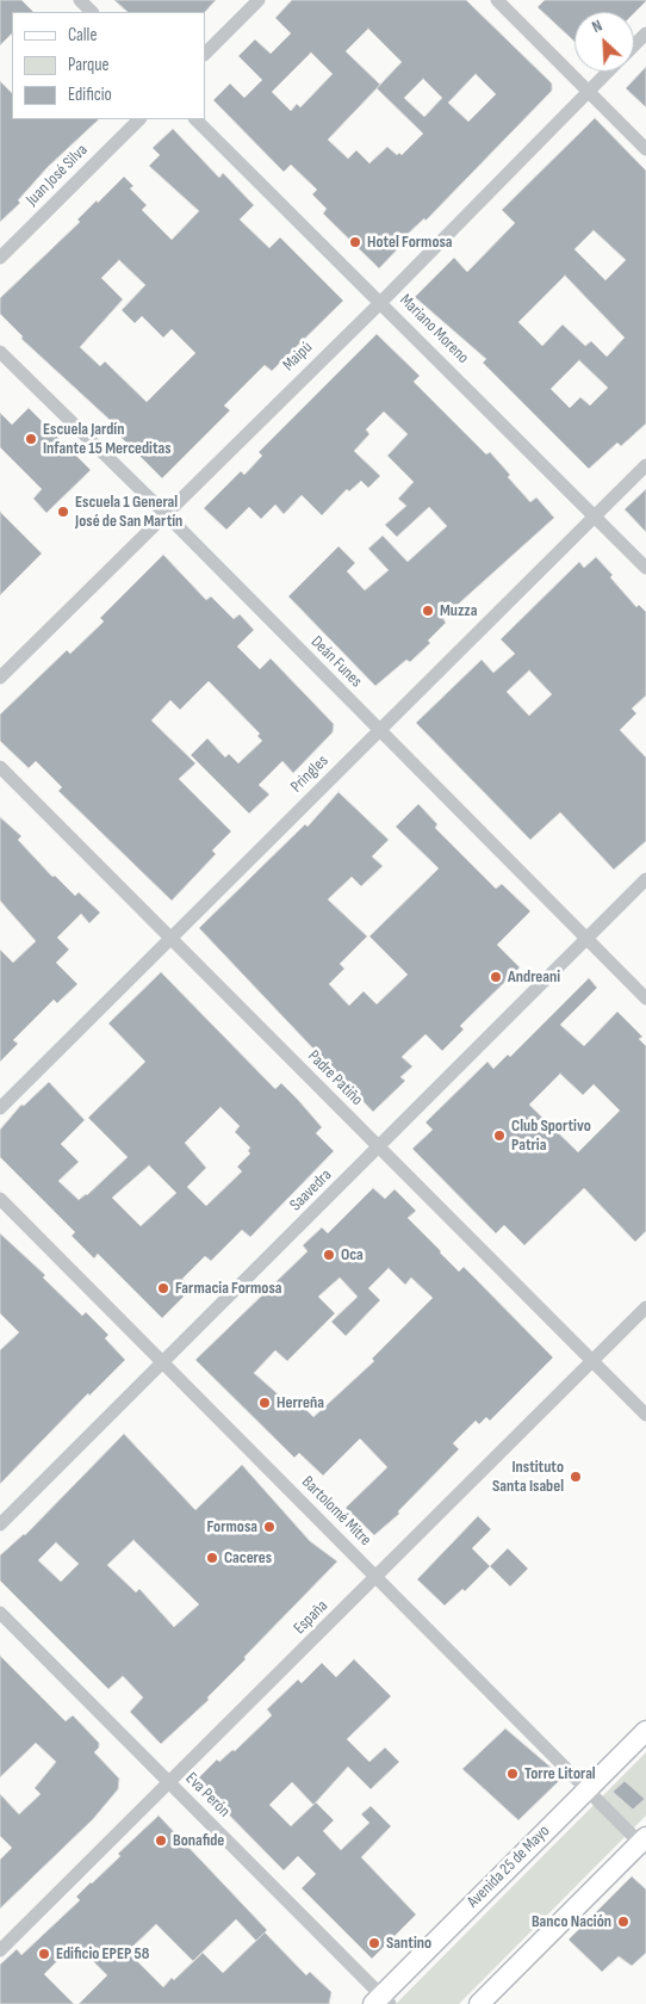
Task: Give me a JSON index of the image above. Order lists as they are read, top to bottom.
{
  "streets": {
    "main road": ["Avenida 25 de Mayo"],
    "street": [
      "Juan José Silva",
      "Mariano Moreno",
      "Maipú",
      "Deán Funes",
      "Pringles",
      "Padre Patiño",
      "Saavedra",
      "Bartolomé Mitre",
      "España",
      "Eva Perón"
    ]
  },
  "crossings": [
    ["Mariano Moreno", "Maipú"],
    ["Mariano Moreno", "Pringles"],
    ["Maipú", "Deán Funes"],
    ["Deán Funes", "Pringles"],
    ["Deán Funes", "Saavedra"],
    ["Pringles", "Padre Patiño"],
    ["Padre Patiño", "Saavedra"],
    ["Padre Patiño", "España"],
    ["Saavedra", "Bartolomé Mitre"],
    ["Bartolomé Mitre", "España"],
    ["Bartolomé Mitre", "Avenida 25 de Mayo"],
    ["España", "Eva Perón"],
    ["Eva Perón", "Avenida 25 de Mayo"]
  ],
  "places": [
    "Hotel Formosa",
    "Escuela Jardín Infante 15 Merceditas",
    "Escuela 1 General José de San Martín",
    "Muzza",
    "Andreani",
    "Club Sportivo Patria",
    "Oca",
    "Farmacia Formosa",
    "Herreña",
    "Instituto Santa Isabel",
    "Formosa",
    "Caceres",
    "Torre Litoral",
    "Bonafide",
    "Banco Nación",
    "Santino",
    "Edificio EPEP 58"
  ],
  "legend": ["Calle", "Parque", "Edificio"],
  "north": "top left"
}
